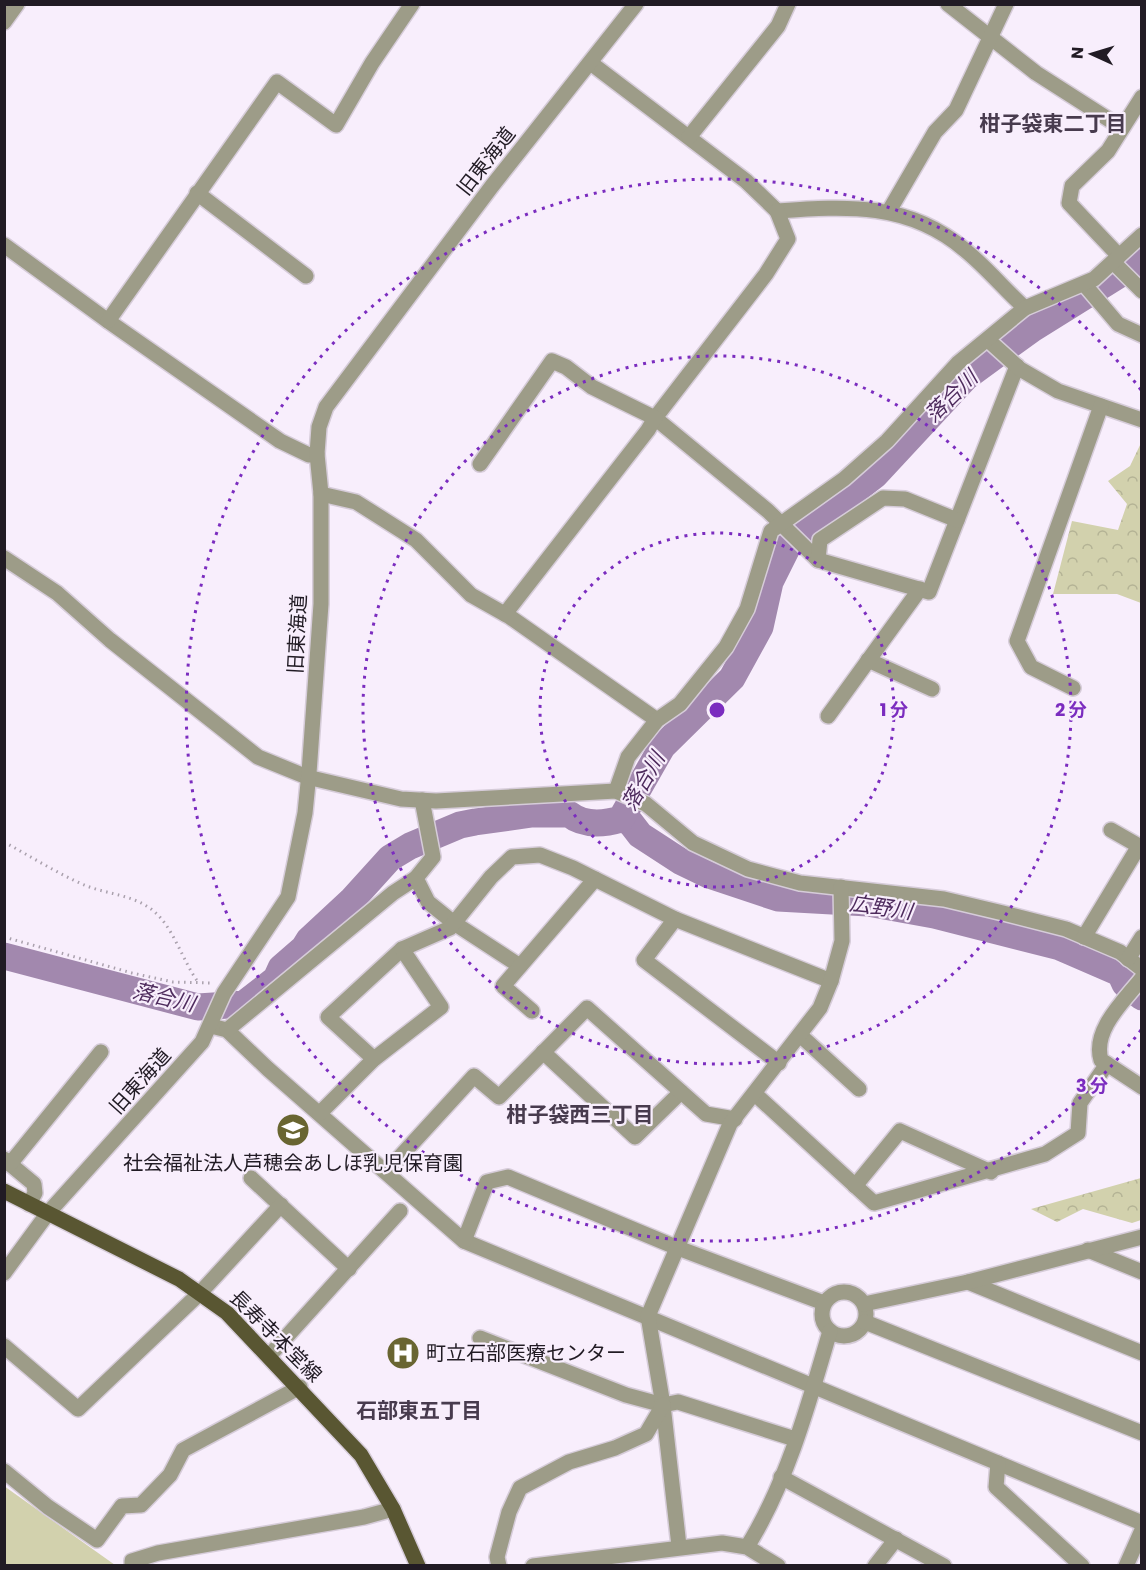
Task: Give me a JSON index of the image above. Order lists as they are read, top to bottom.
{
  "streets": {
    "main road": ["長寿寺本堂線"],
    "street": ["旧東海道"]
  },
  "crossings": [
    ["旧東海道", "長寿寺本堂線"]
  ],
  "districts": ["柑子袋東二丁目", "柑子袋西三丁目", "石部東五丁目"],
  "water": ["落合川", "広野川"],
  "places": {
    "school or university": ["社会福祉法人芦穂会あしほ乳児保育園"],
    "hospital": ["町立石部医療センター"]
  },
  "north": "left",
  "rings": ["1 分", "2 分", "3 分"]
}
